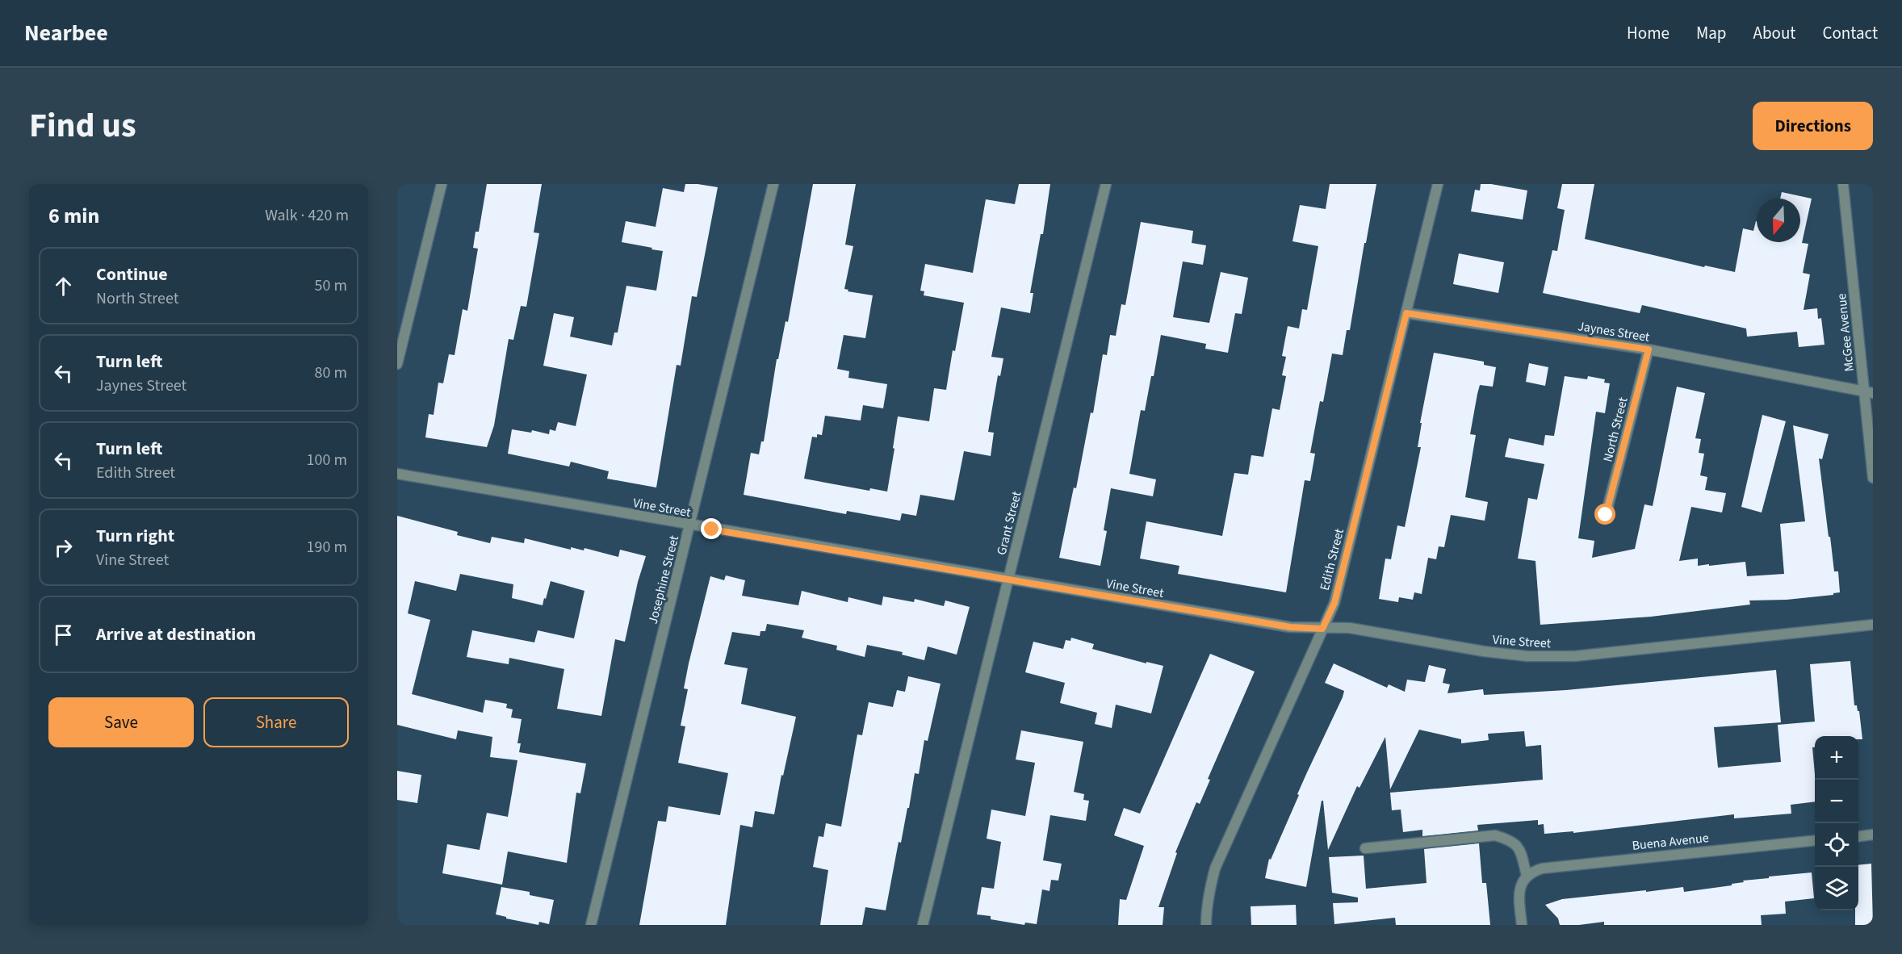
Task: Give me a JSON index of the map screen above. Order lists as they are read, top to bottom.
{
  "streets": {
    "street": [
      "Jaynes Street",
      "McGee Avenue",
      "North Street",
      "Vine Street",
      "Grant Street",
      "Edith Street",
      "Josephine Street",
      "Buena Avenue"
    ]
  },
  "crossings": [
    ["Jaynes Street", "McGee Avenue"],
    ["Jaynes Street", "North Street"],
    ["Jaynes Street", "Edith Street"],
    ["Vine Street", "Grant Street"],
    ["Vine Street", "Edith Street"],
    ["Vine Street", "Josephine Street"]
  ],
  "north": "bottom",
  "page": {
    "header": "Nearbee",
    "nav": [
      "Home",
      "Map",
      "About",
      "Contact"
    ],
    "title": "Find us",
    "buttons": [
      "Directions",
      ["Save", "Share"]
    ],
    "heading": ["6 min", "Walk · 420 m"],
    "list": [
      ["Continue", "North Street", "50 m"],
      ["Turn left", "Jaynes Street", "80 m"],
      ["Turn left", "Edith Street", "100 m"],
      ["Turn right", "Vine Street", "190 m"],
      "Arrive at destination"
    ],
    "map_buttons": ["+", "−"]
  }
}
